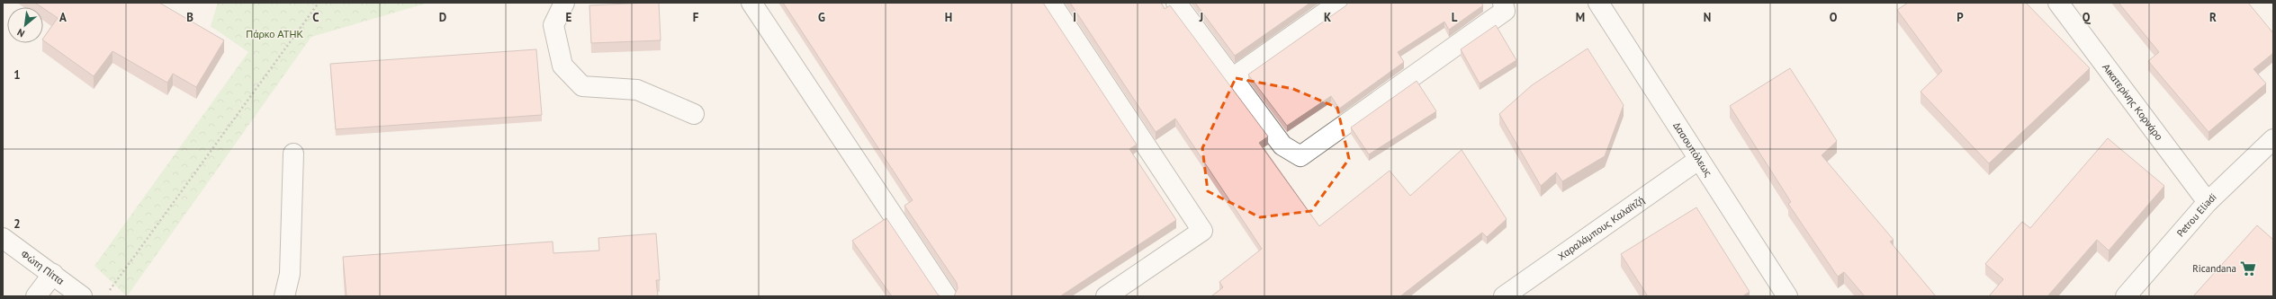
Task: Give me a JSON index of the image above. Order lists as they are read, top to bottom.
{
  "streets": {
    "street": [
      "Αικατερίνης Κορνάρο",
      "Δασουπόλεως",
      "Petrou Eliadi",
      "Χαραλάμπους Καλαϊτζή",
      "Φώτη Πίττα"
    ]
  },
  "crossings": [
    ["Αικατερίνης Κορνάρο", "Petrou Eliadi"],
    ["Δασουπόλεως", "Χαραλάμπους Καλαϊτζή"]
  ],
  "parks": ["Πάρκο ΑΤΗΚ"],
  "places": {
    "supermarket": ["Ricandana"]
  },
  "north": "bottom left",
  "grid": {
    "columns": [
      "A",
      "B",
      "C",
      "D",
      "E",
      "F",
      "G",
      "H",
      "I",
      "J",
      "K",
      "L",
      "M",
      "N",
      "O",
      "P",
      "Q",
      "R"
    ],
    "rows": ["1", "2"]
  }
}
